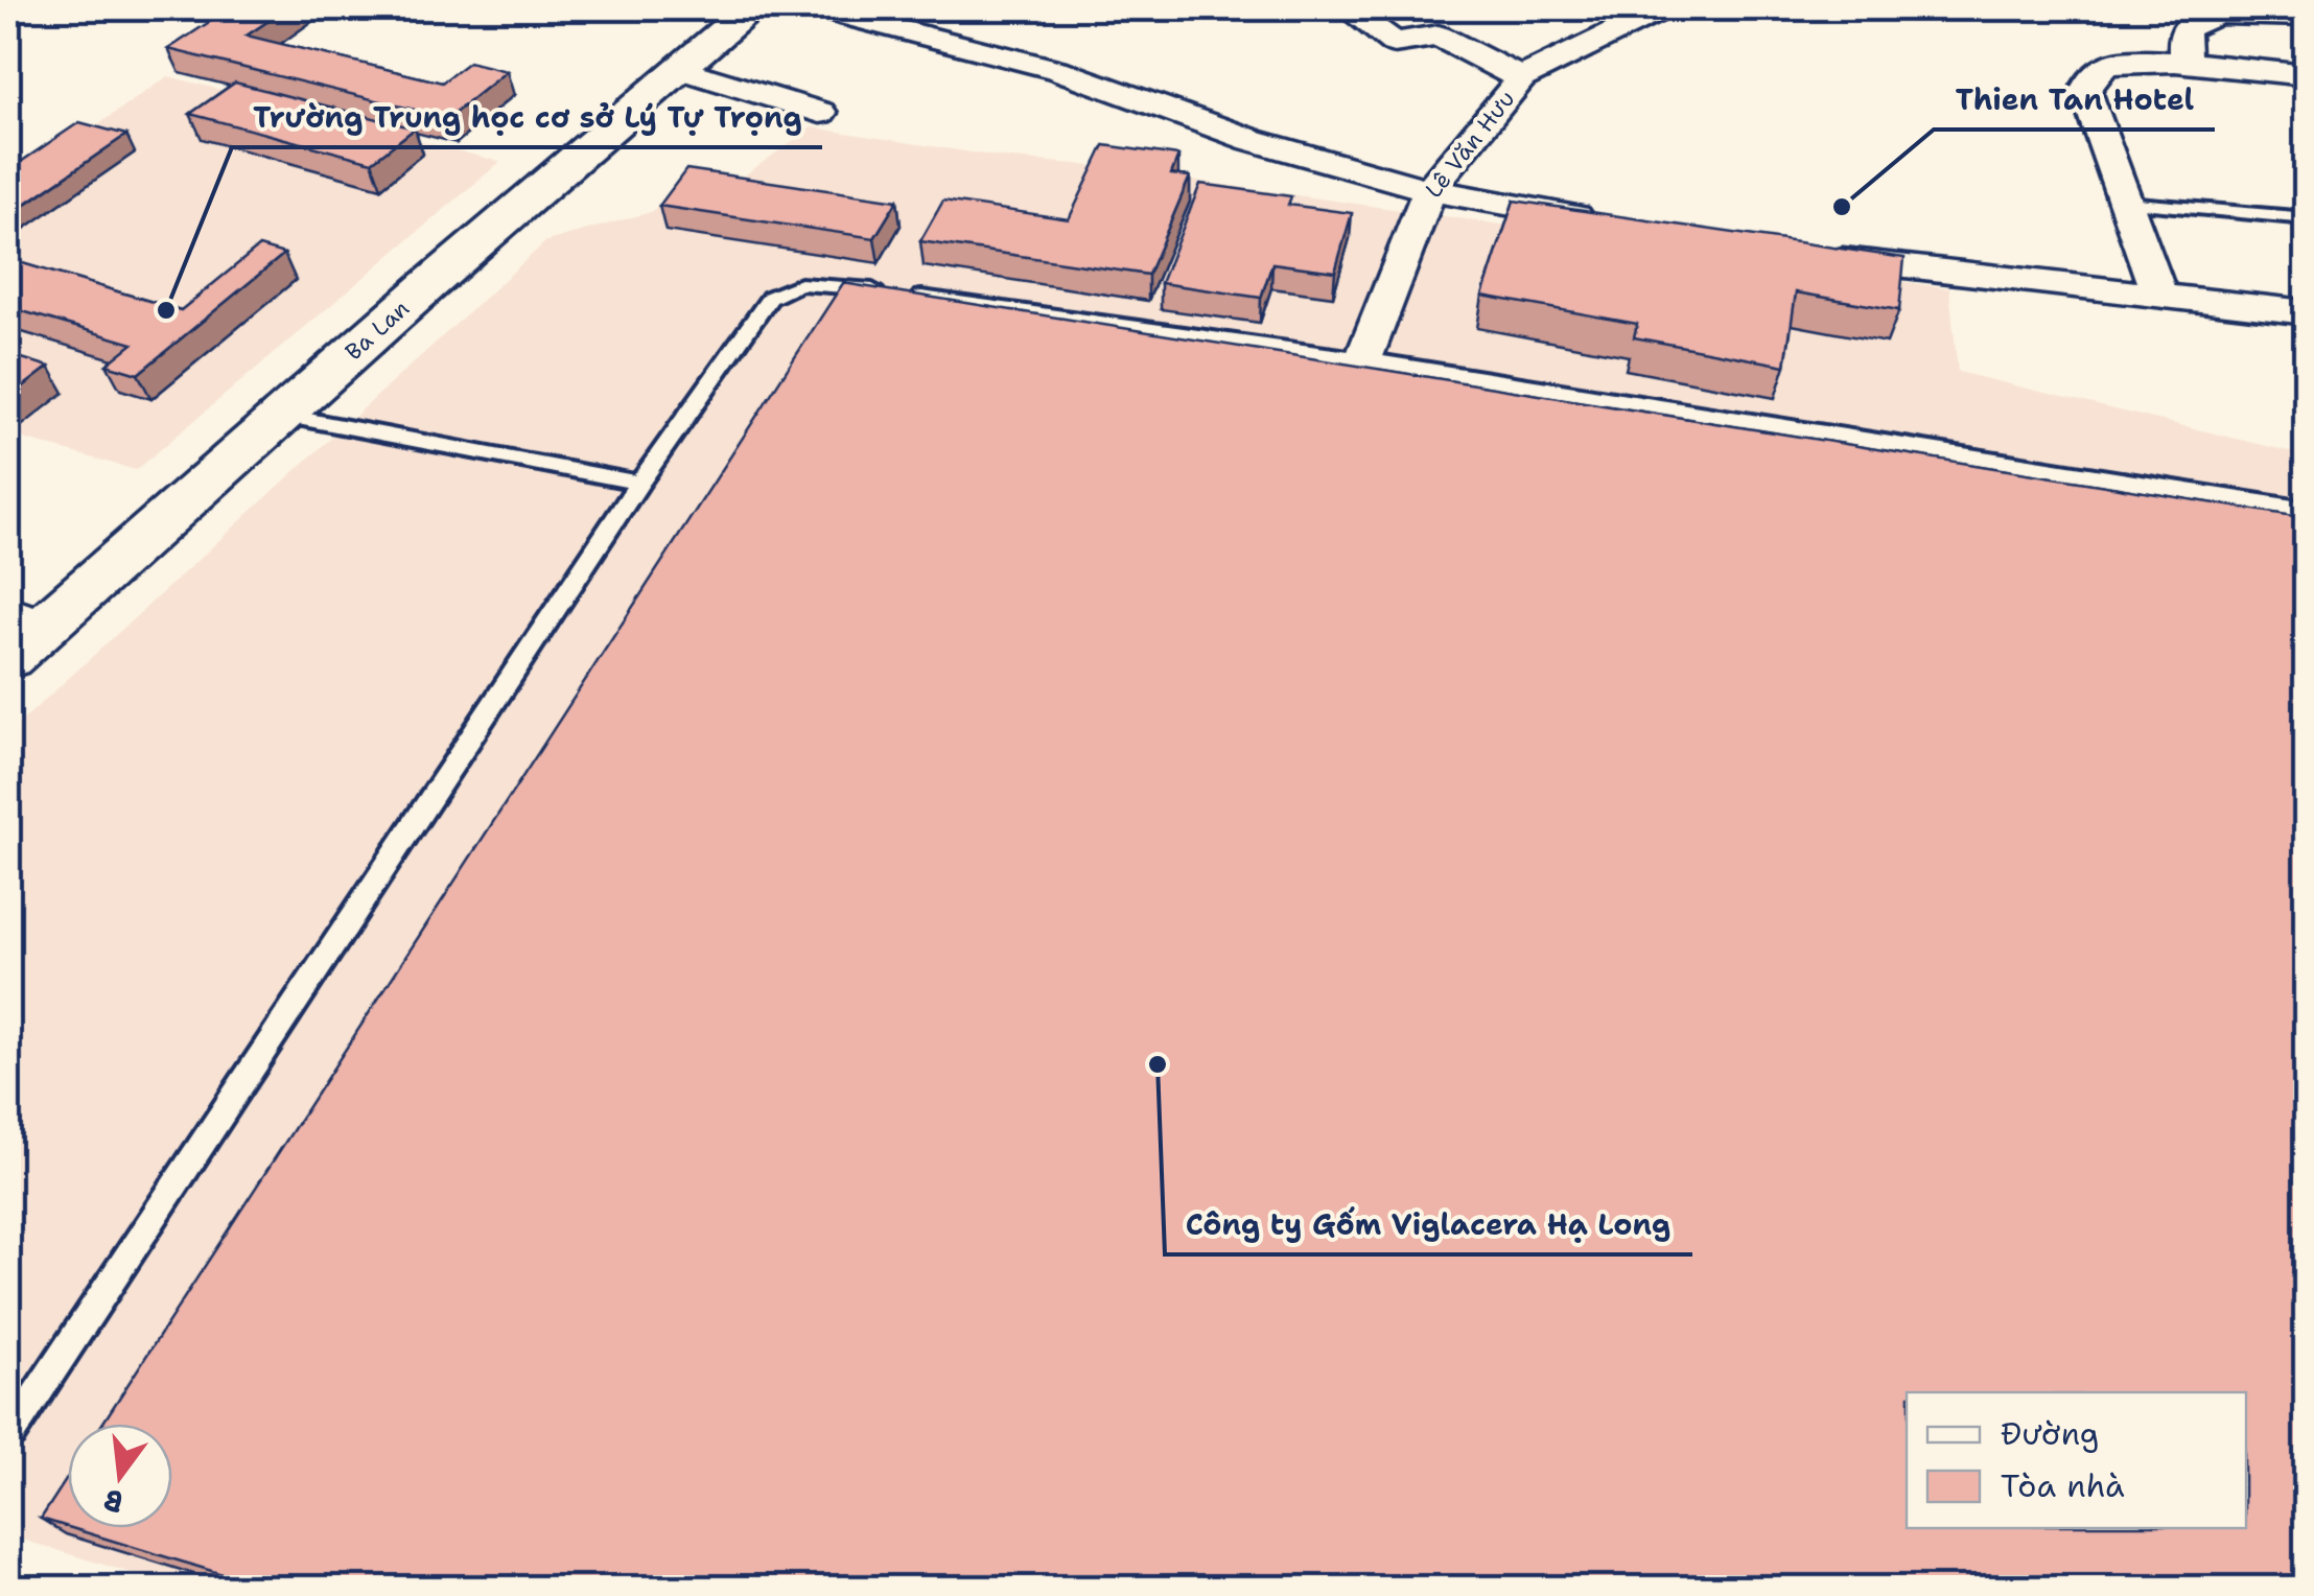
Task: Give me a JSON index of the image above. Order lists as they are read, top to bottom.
{
  "streets": {
    "street": ["Lê Văn Hưu", "Ba Lan"]
  },
  "places": ["Thien Tan Hotel", "Trường Trung học cơ sở Lý Tự Trọng", "Công ty Gốm Viglacera Hạ Long"],
  "legend": ["Đường", "Tòa nhà"],
  "north": "bottom"
}
